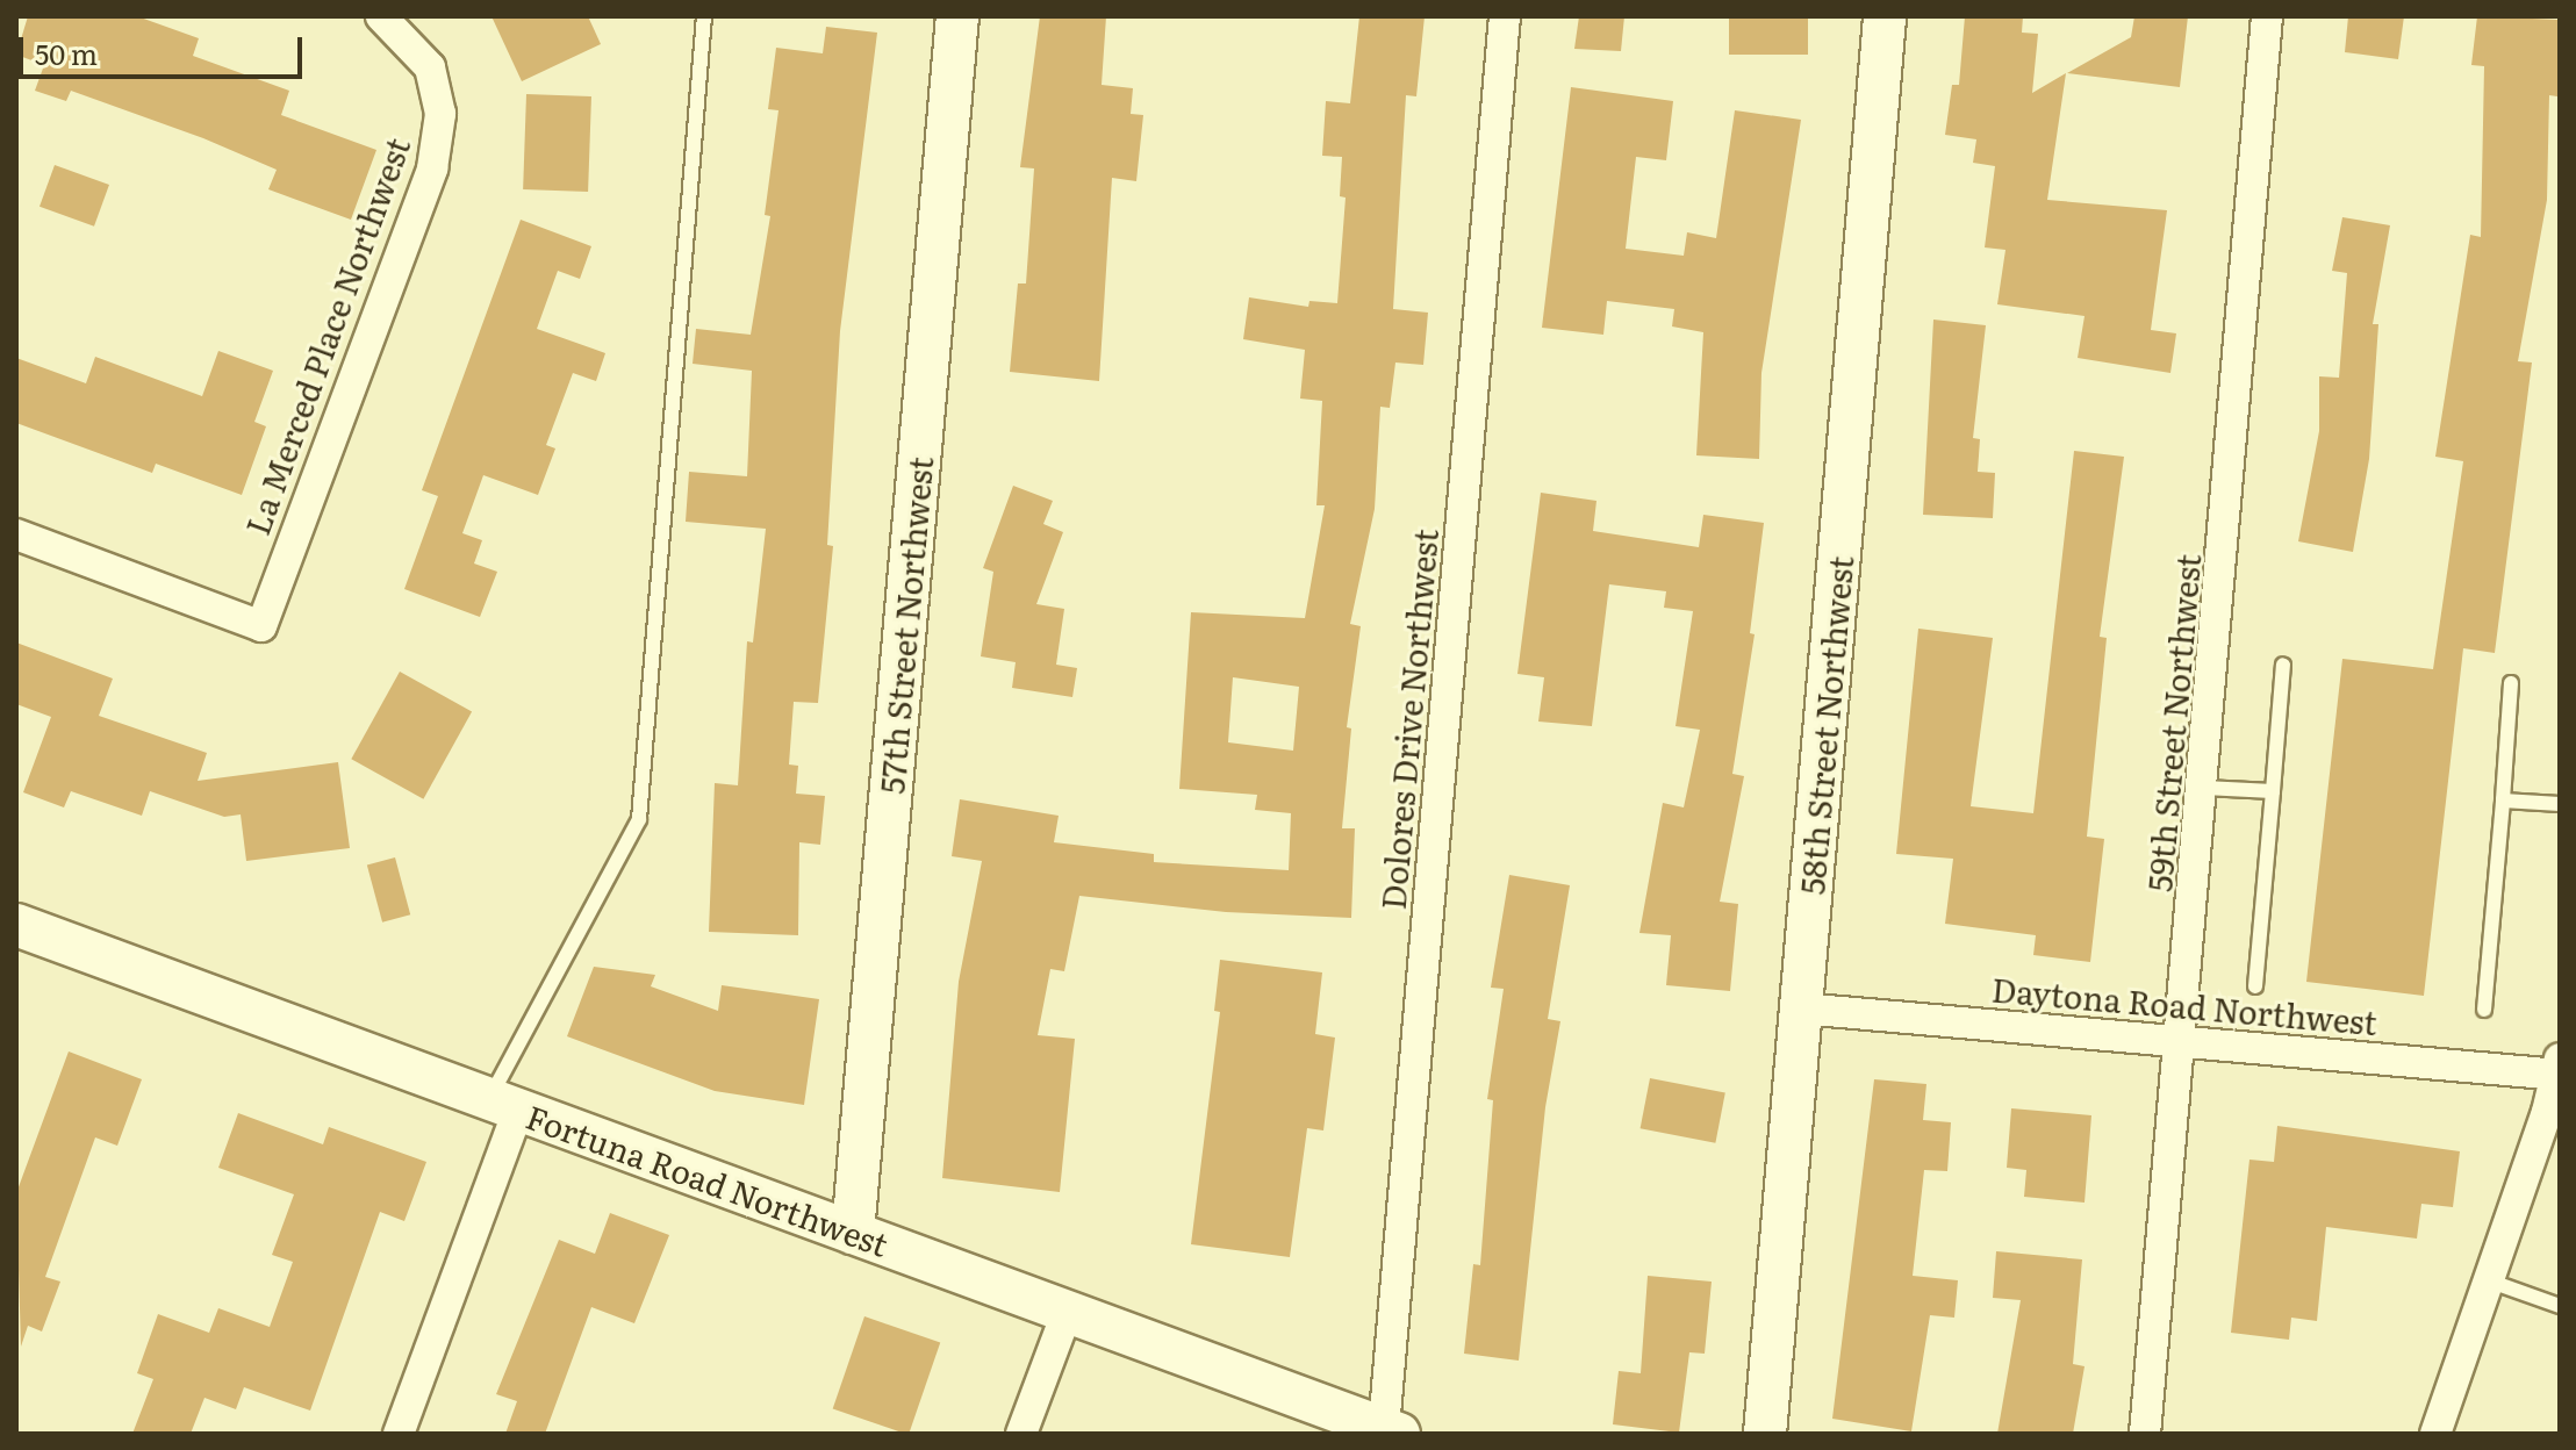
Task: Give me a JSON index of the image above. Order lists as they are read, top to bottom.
{
  "streets": {
    "street": [
      "La Merced Place Northwest",
      "57th Street Northwest",
      "Dolores Drive Northwest",
      "59th Street Northwest",
      "58th Street Northwest",
      "Daytona Road Northwest",
      "Fortuna Road Northwest"
    ]
  },
  "crossings": [
    ["57th Street Northwest", "Fortuna Road Northwest"],
    ["Dolores Drive Northwest", "Fortuna Road Northwest"],
    ["59th Street Northwest", "Daytona Road Northwest"],
    ["58th Street Northwest", "Daytona Road Northwest"]
  ],
  "scale_bar": "50 m"
}
